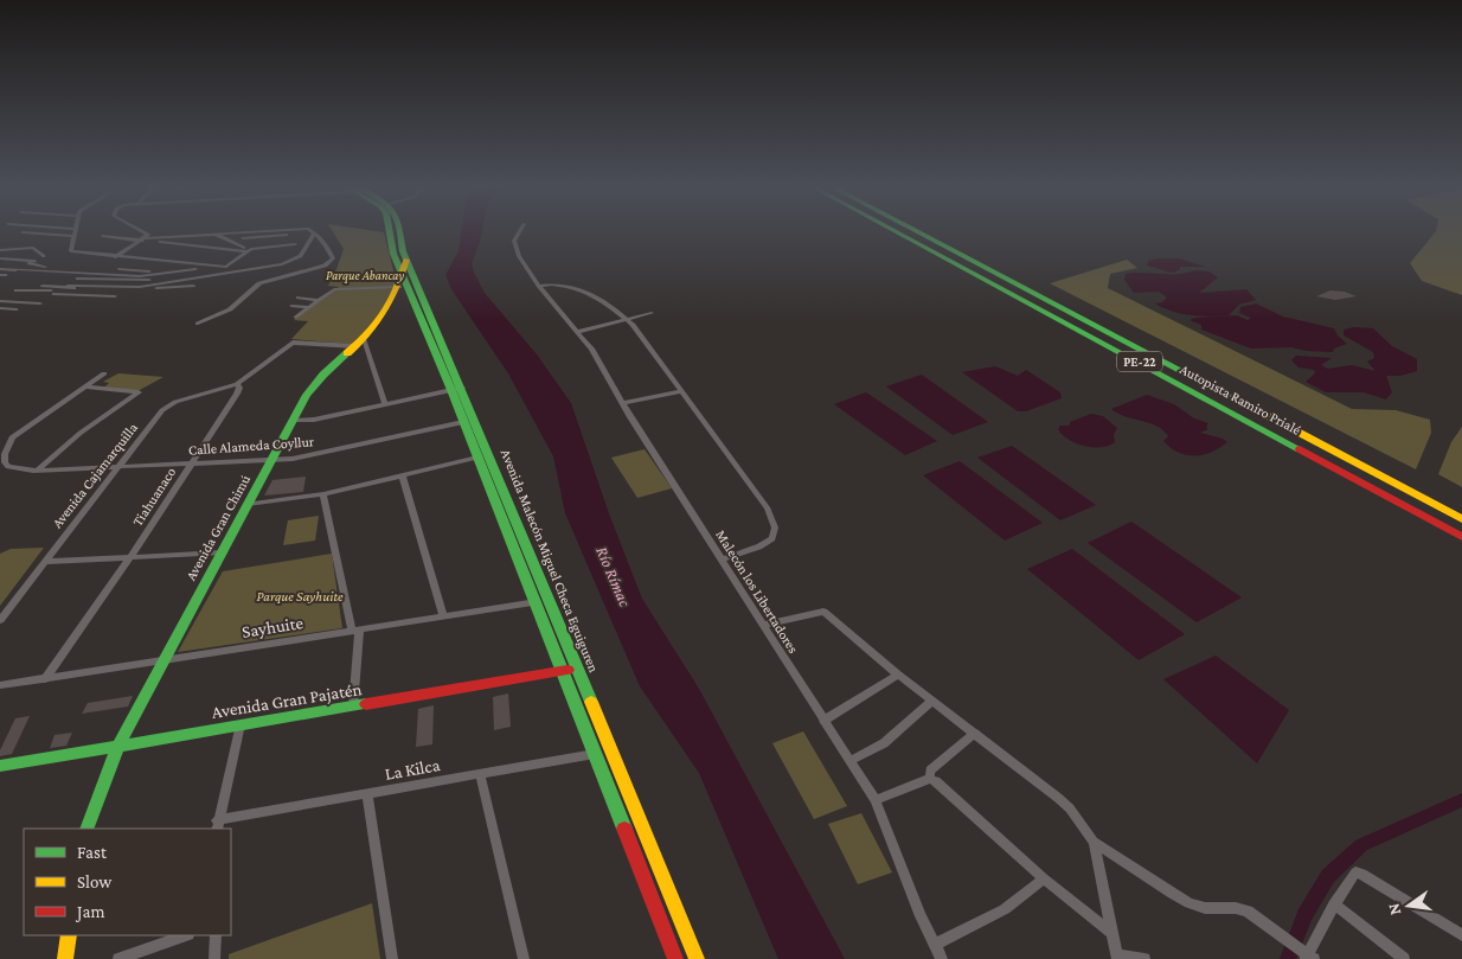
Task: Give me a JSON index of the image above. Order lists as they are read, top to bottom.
{
  "streets": {
    "main road": [
      "PE-22",
      "Autopista Ramiro Prialé",
      "Avenida Gran Chimú",
      "Avenida Malecón Miguel Checa Eguiguren",
      "Avenida Gran Pajatén"
    ],
    "street": [
      "Calle Alameda Coyllur",
      "Avenida Cajamarquilla",
      "Tiahuanaco",
      "Malecón los Libertadores",
      "Sayhuite",
      "La Kilca"
    ]
  },
  "crossings": [
    ["Calle Alameda Coyllur", "Avenida Cajamarquilla"],
    ["Calle Alameda Coyllur", "Tiahuanaco"],
    ["Calle Alameda Coyllur", "Avenida Gran Chimú"],
    ["Calle Alameda Coyllur", "Avenida Malecón Miguel Checa Eguiguren"],
    ["Avenida Cajamarquilla", "Tiahuanaco"],
    ["Tiahuanaco", "Sayhuite"],
    ["Avenida Gran Chimú", "Avenida Malecón Miguel Checa Eguiguren"],
    ["Avenida Gran Chimú", "Sayhuite"],
    ["Avenida Gran Chimú", "Avenida Gran Pajatén"],
    ["Avenida Malecón Miguel Checa Eguiguren", "Sayhuite"],
    ["Avenida Malecón Miguel Checa Eguiguren", "Avenida Gran Pajatén"],
    ["Avenida Malecón Miguel Checa Eguiguren", "La Kilca"]
  ],
  "water": ["Río Rímac"],
  "parks": ["Parque Abancay", "Parque Sayhuite"],
  "legend": ["Fast", "Slow", "Jam"],
  "north": "left"
}
